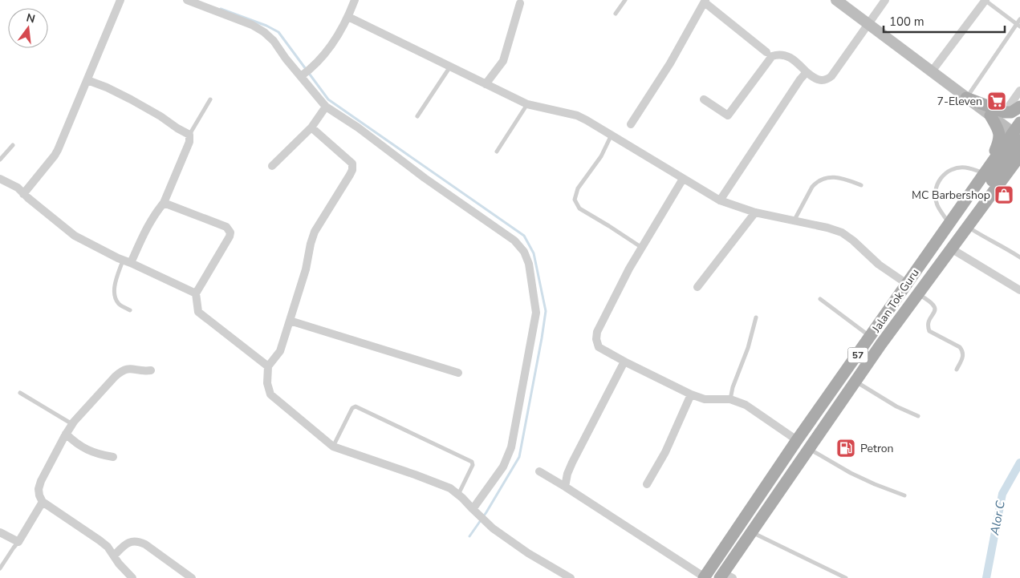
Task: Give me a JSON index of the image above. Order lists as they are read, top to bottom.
{
  "streets": {
    "main road": ["Jalan Tok Guru", "57"]
  },
  "water": ["Alor C"],
  "places": {
    "supermarket": ["7-Eleven"],
    "shop": ["MC Barbershop"],
    "fuel station": ["Petron"]
  },
  "scale_bar": "100 m",
  "north": "top"
}
